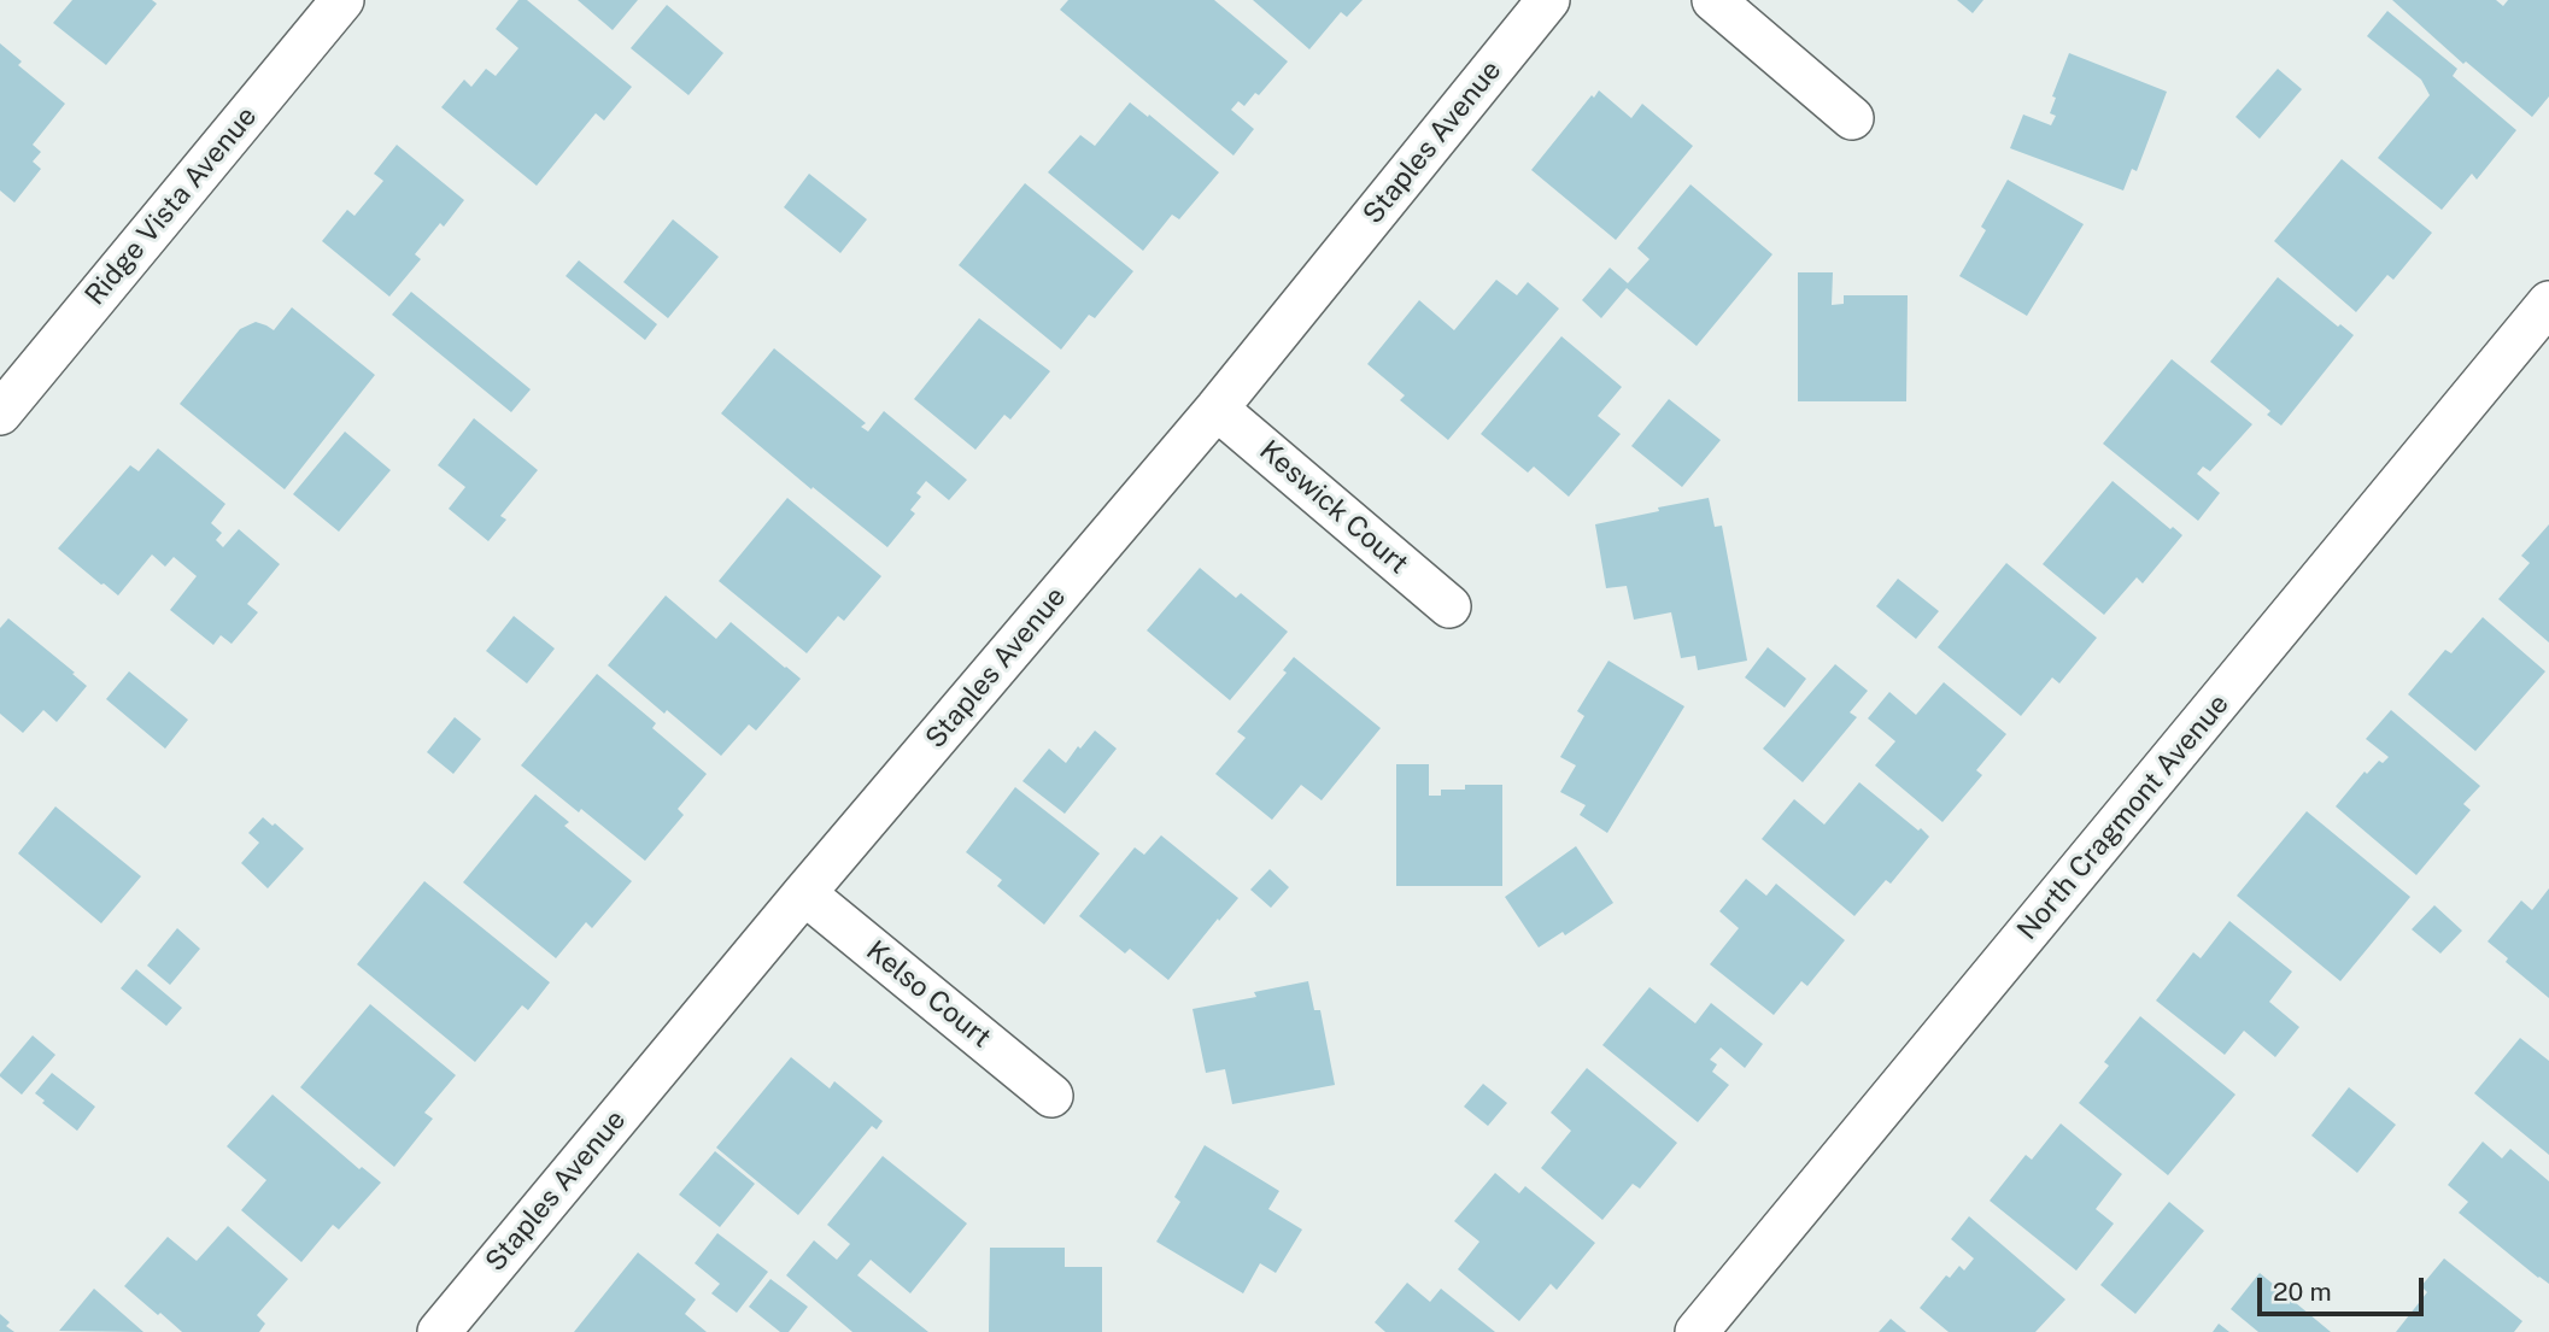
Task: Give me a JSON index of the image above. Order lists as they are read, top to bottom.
{
  "streets": {
    "street": [
      "Staples Avenue",
      "Ridge Vista Avenue",
      "Keswick Court",
      "North Cragmont Avenue",
      "Kelso Court"
    ]
  },
  "crossings": [
    ["Staples Avenue", "Keswick Court"],
    ["Staples Avenue", "Kelso Court"]
  ],
  "scale_bar": "20 m"
}
